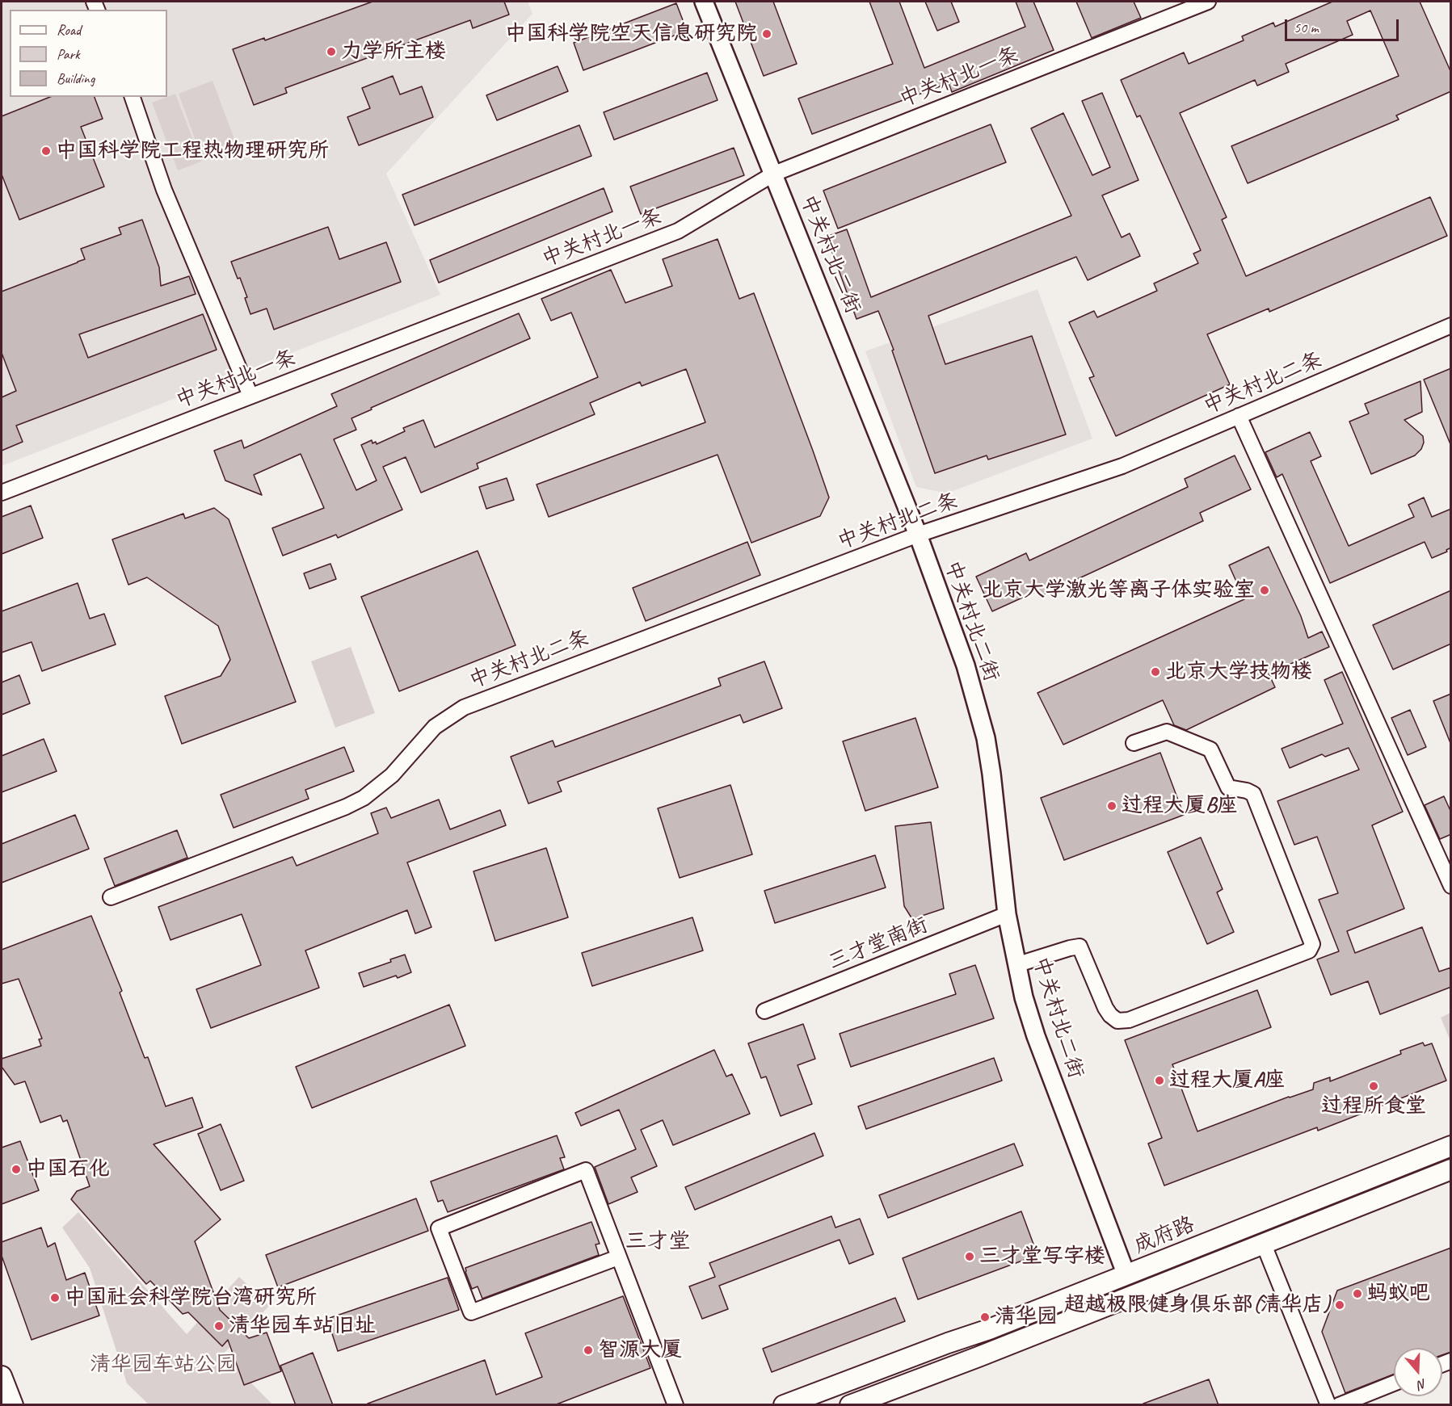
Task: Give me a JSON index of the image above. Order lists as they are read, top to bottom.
{
  "streets": {
    "main road": ["成府路"],
    "street": [
      "中关村北一条",
      "中关村北二街",
      "中关村北二条",
      "三才堂南街"
    ]
  },
  "crossings": [
    ["中关村北一条", "中关村北二街"],
    ["中关村北二街", "中关村北二条"],
    ["中关村北二街", "三才堂南街"],
    ["中关村北二街", "成府路"]
  ],
  "districts": ["三才堂"],
  "parks": ["清华园车站公园"],
  "places": [
    "中国科学院空天信息研究院",
    "力学所主楼",
    "中国科学院工程热物理研究所",
    "北京大学激光等离子体实验室",
    "北京大学技物楼",
    "过程大厦B座",
    "过程大厦A座",
    "过程所食堂",
    "中国石化",
    "三才堂写字楼",
    "蚂蚁吧",
    "中国社会科学院台湾研究所",
    "超越极限健身俱乐部(清华店)",
    "清华园",
    "清华园车站旧址",
    "智源大厦"
  ],
  "legend": ["Road", "Park", "Building"],
  "scale_bar": "50 m",
  "north": "bottom"
}
